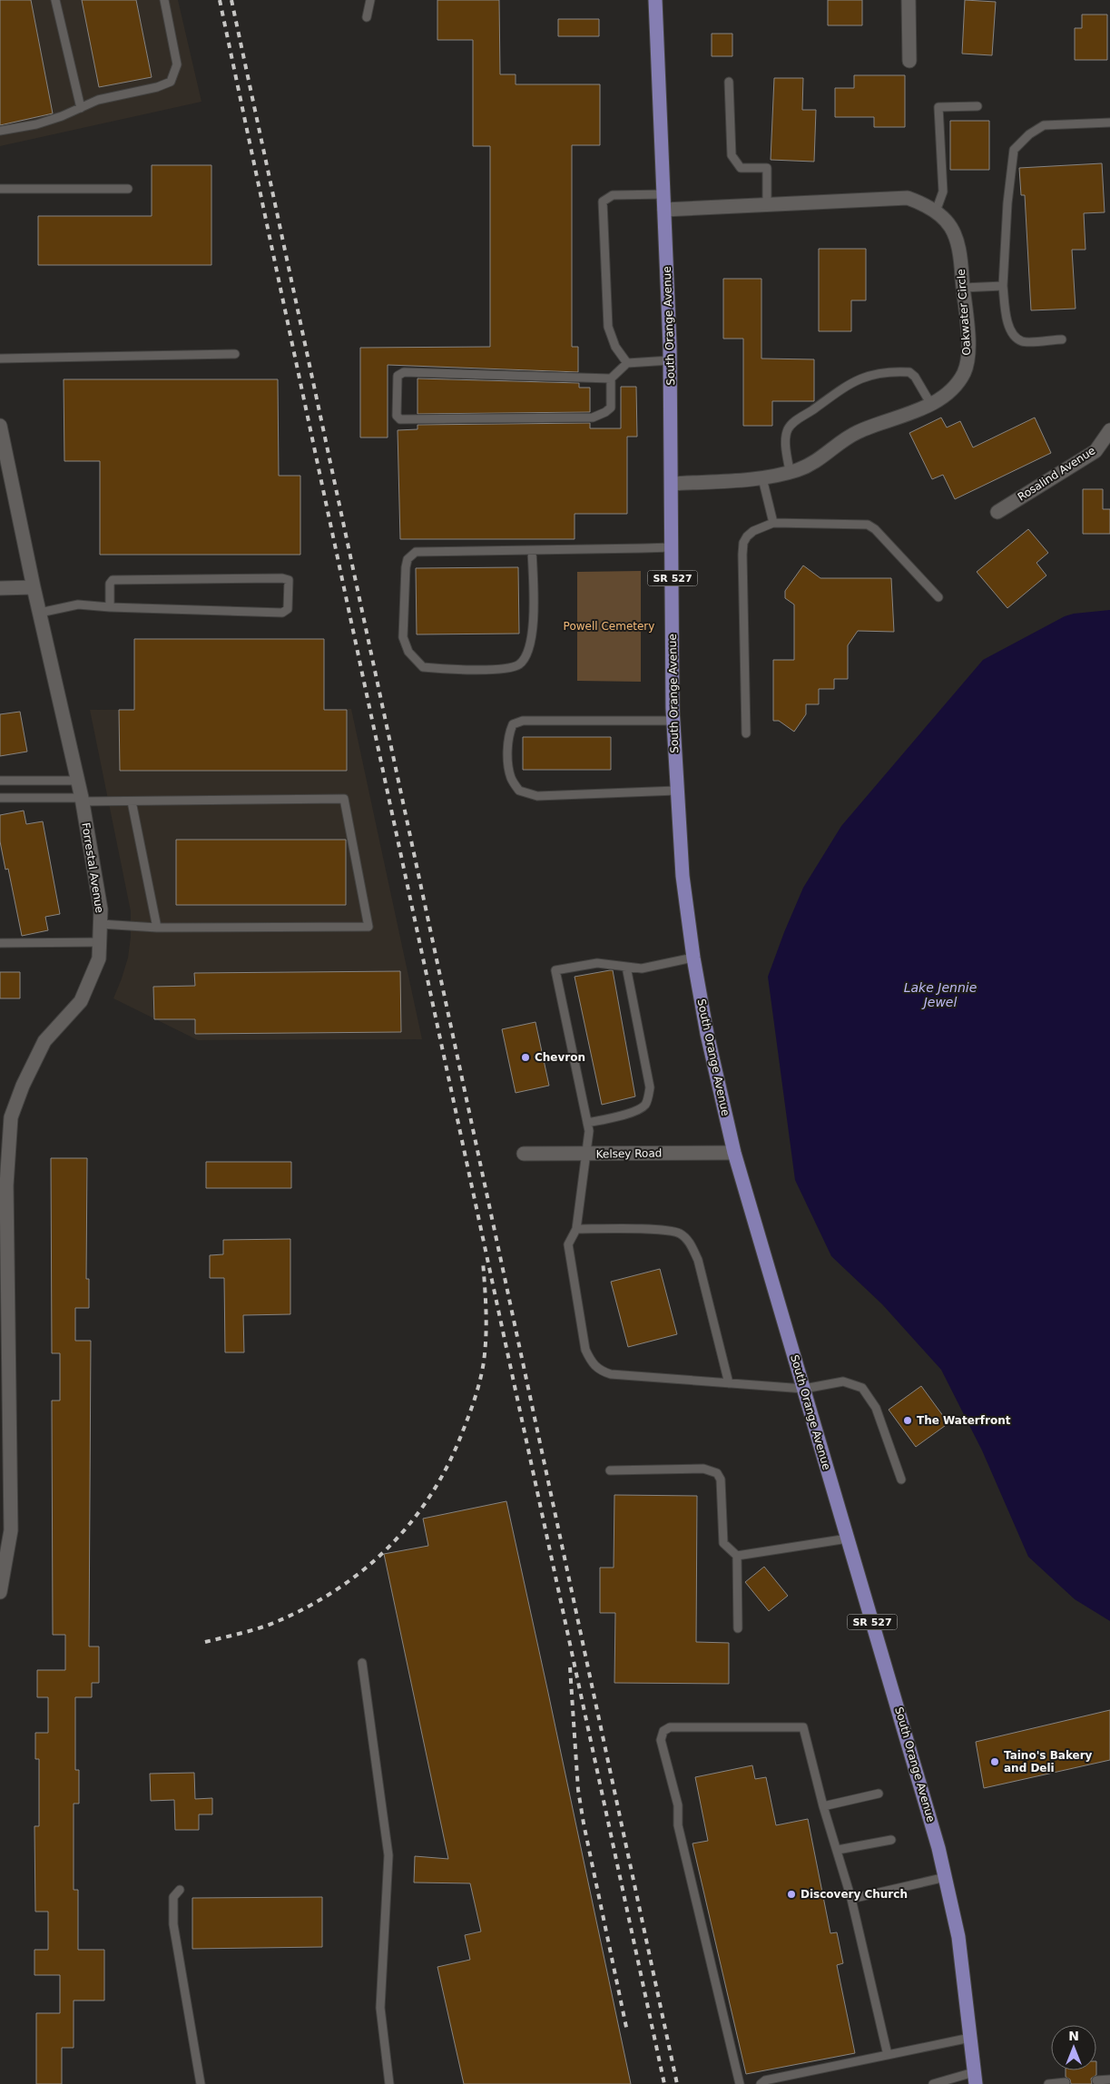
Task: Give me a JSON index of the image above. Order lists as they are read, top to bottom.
{
  "streets": {
    "main road": ["South Orange Avenue", "SR 527"],
    "street": [
      "Oakwater Circle",
      "Rosalind Avenue",
      "Forrestal Avenue",
      "Kelsey Road"
    ]
  },
  "crossings": [
    ["Oakwater Circle", "South Orange Avenue"],
    ["South Orange Avenue", "Kelsey Road"]
  ],
  "water": ["Lake Jennie Jewel"],
  "parks": ["Powell Cemetery"],
  "places": [
    "Chevron",
    "The Waterfront",
    "Taino's Bakery and Deli",
    "Discovery Church"
  ],
  "north": "top"
}
